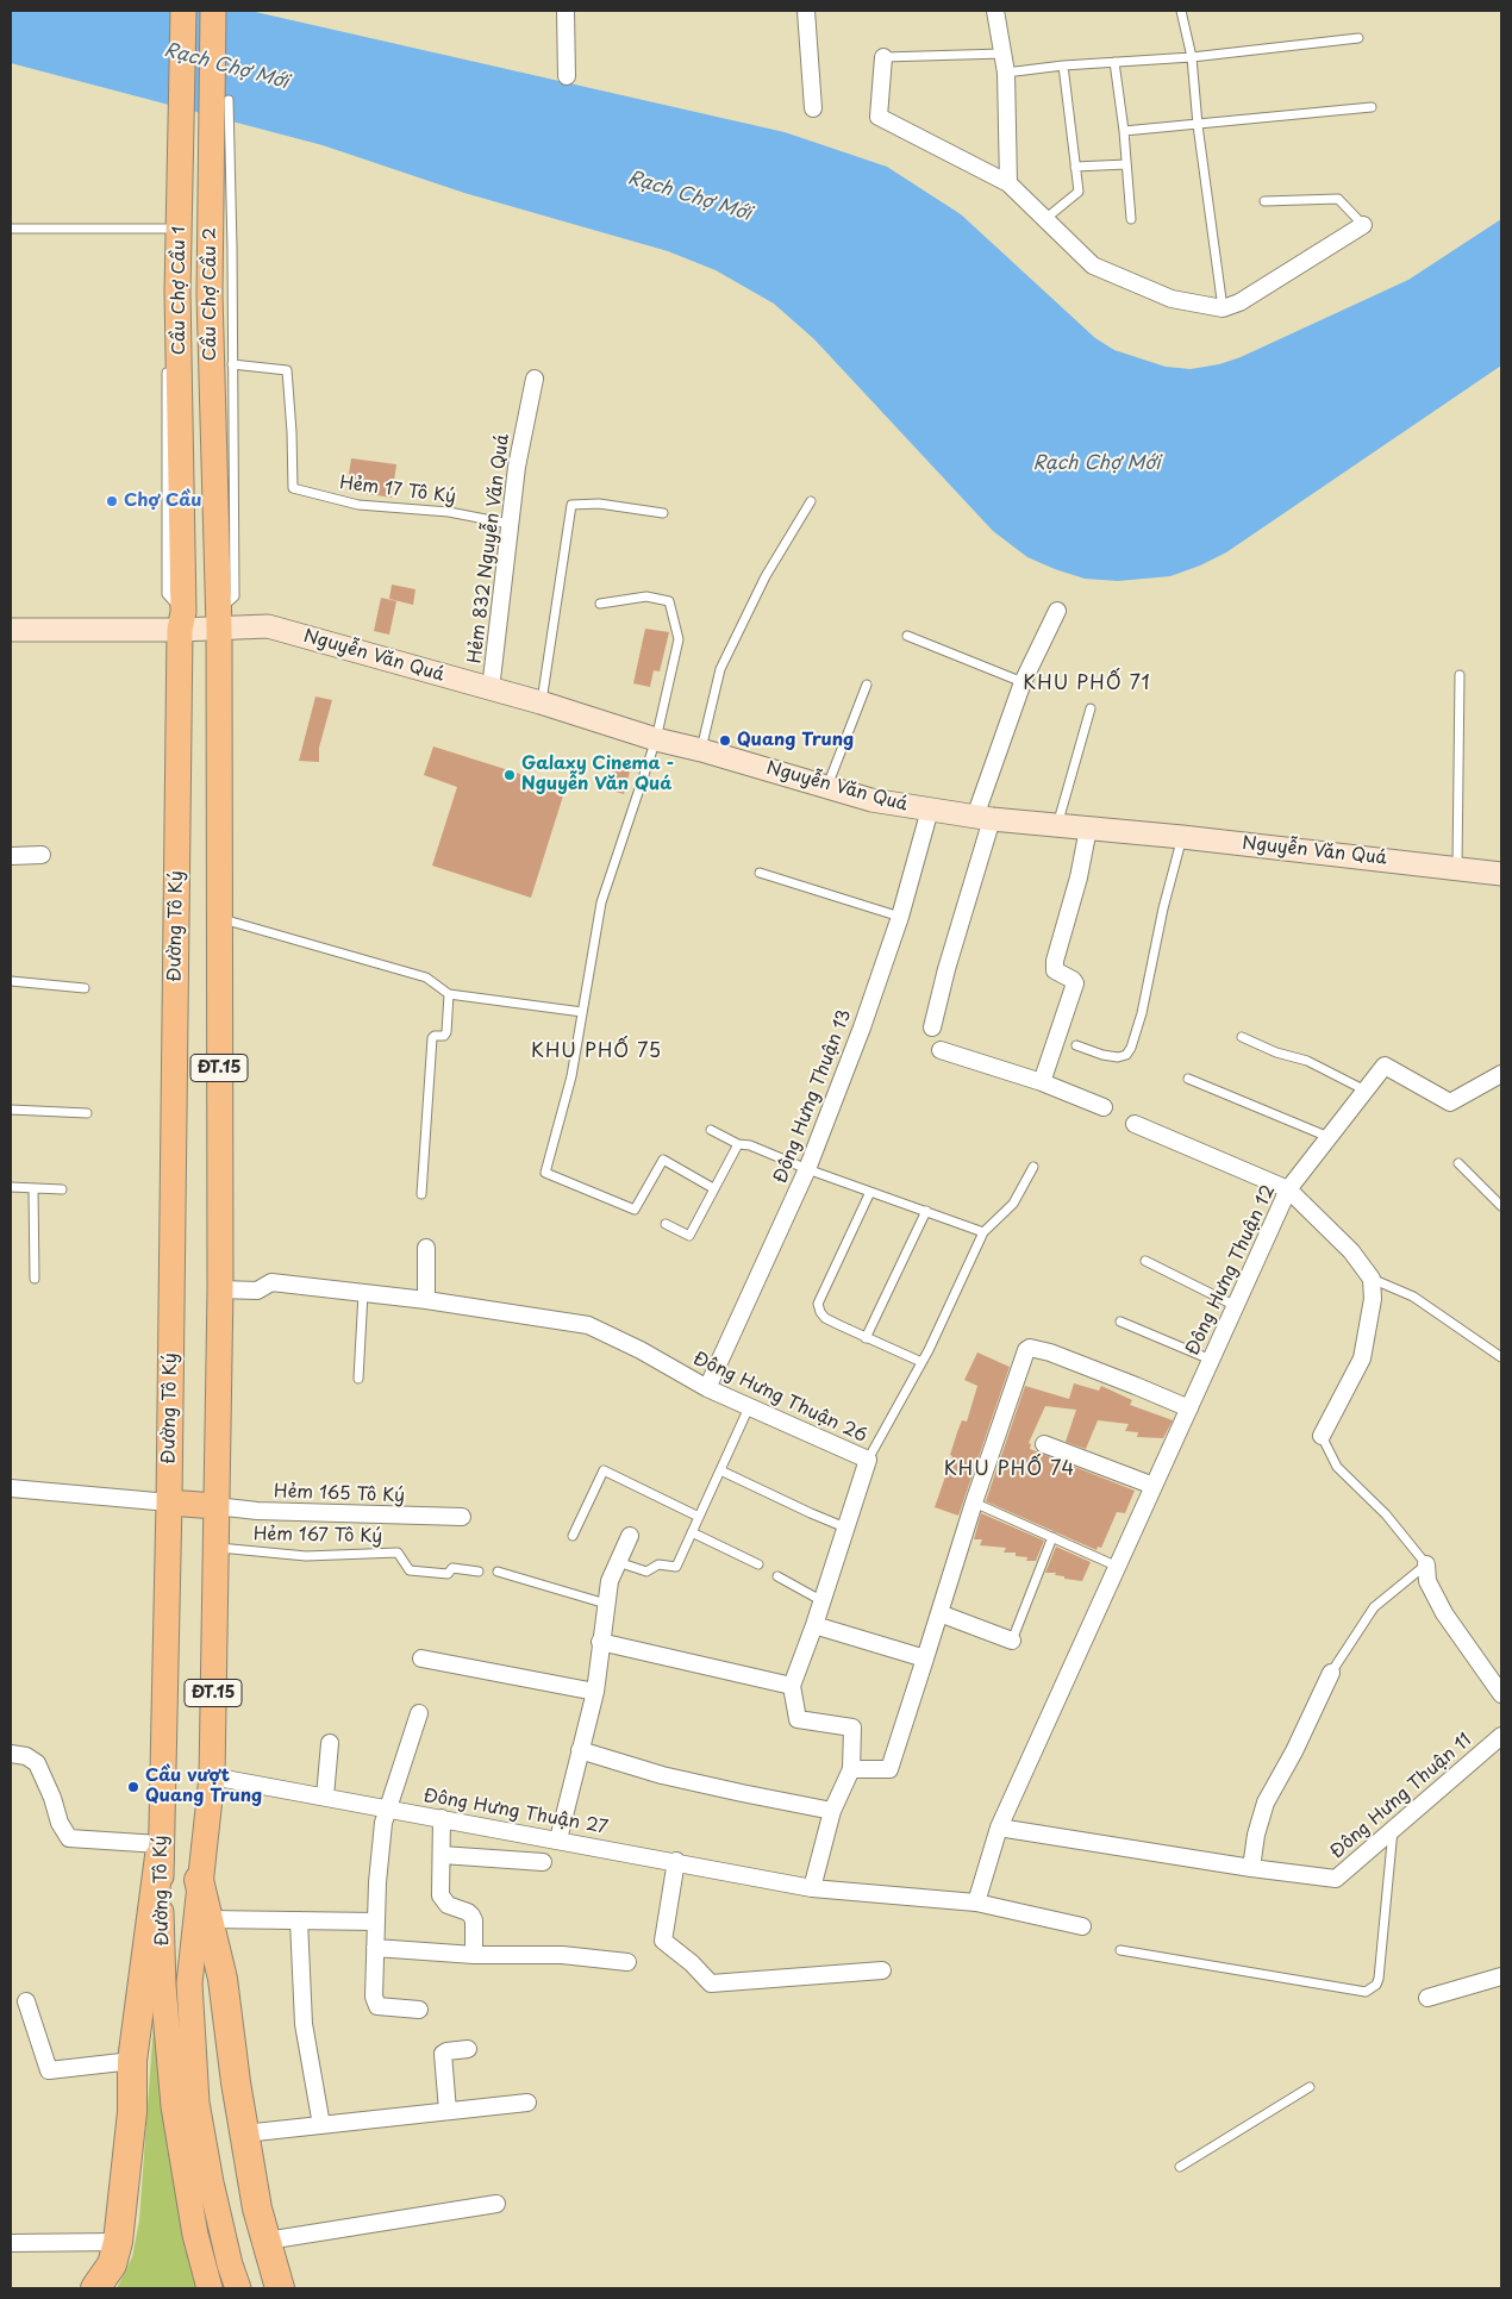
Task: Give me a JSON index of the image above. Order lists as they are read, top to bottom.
{
  "streets": {
    "main road": [
      "Cầu Chợ Cầu 1",
      "Cầu Chợ Cầu 2",
      "Nguyễn Văn Quá",
      "Đường Tô Ký",
      "ĐT.15"
    ],
    "street": [
      "Hẻm 832 Nguyễn Văn Quá",
      "Đông Hưng Thuận 13",
      "Đông Hưng Thuận 12",
      "Đông Hưng Thuận 26",
      "Hẻm 165 Tô Ký",
      "Đông Hưng Thuận 11",
      "Đông Hưng Thuận 27"
    ],
    "lane": ["Hẻm 17 Tô Ký", "Hẻm 167 Tô Ký"]
  },
  "crossings": [
    ["Cầu Chợ Cầu 1", "Nguyễn Văn Quá"],
    ["Cầu Chợ Cầu 1", "Đường Tô Ký"],
    ["Cầu Chợ Cầu 2", "Nguyễn Văn Quá"],
    ["Cầu Chợ Cầu 2", "Đường Tô Ký"],
    ["Hẻm 17 Tô Ký", "Hẻm 832 Nguyễn Văn Quá"],
    ["Hẻm 832 Nguyễn Văn Quá", "Nguyễn Văn Quá"],
    ["Nguyễn Văn Quá", "Đường Tô Ký"],
    ["Nguyễn Văn Quá", "Đông Hưng Thuận 13"],
    ["Đường Tô Ký", "Đông Hưng Thuận 26"],
    ["Đường Tô Ký", "Hẻm 165 Tô Ký"],
    ["Đường Tô Ký", "Hẻm 167 Tô Ký"],
    ["Đường Tô Ký", "Đông Hưng Thuận 27"],
    ["Đông Hưng Thuận 13", "Đông Hưng Thuận 26"],
    ["Đông Hưng Thuận 12", "Đông Hưng Thuận 11"],
    ["Đông Hưng Thuận 12", "Đông Hưng Thuận 27"]
  ],
  "districts": ["KHU PHỐ 71", "KHU PHỐ 75", "KHU PHỐ 74"],
  "water": ["Rạch Chợ Mới"],
  "places": [
    "Chợ Cầu",
    "Quang Trung",
    "Galaxy Cinema - Nguyễn Văn Quá",
    "Cầu vượt Quang Trung"
  ]
}
